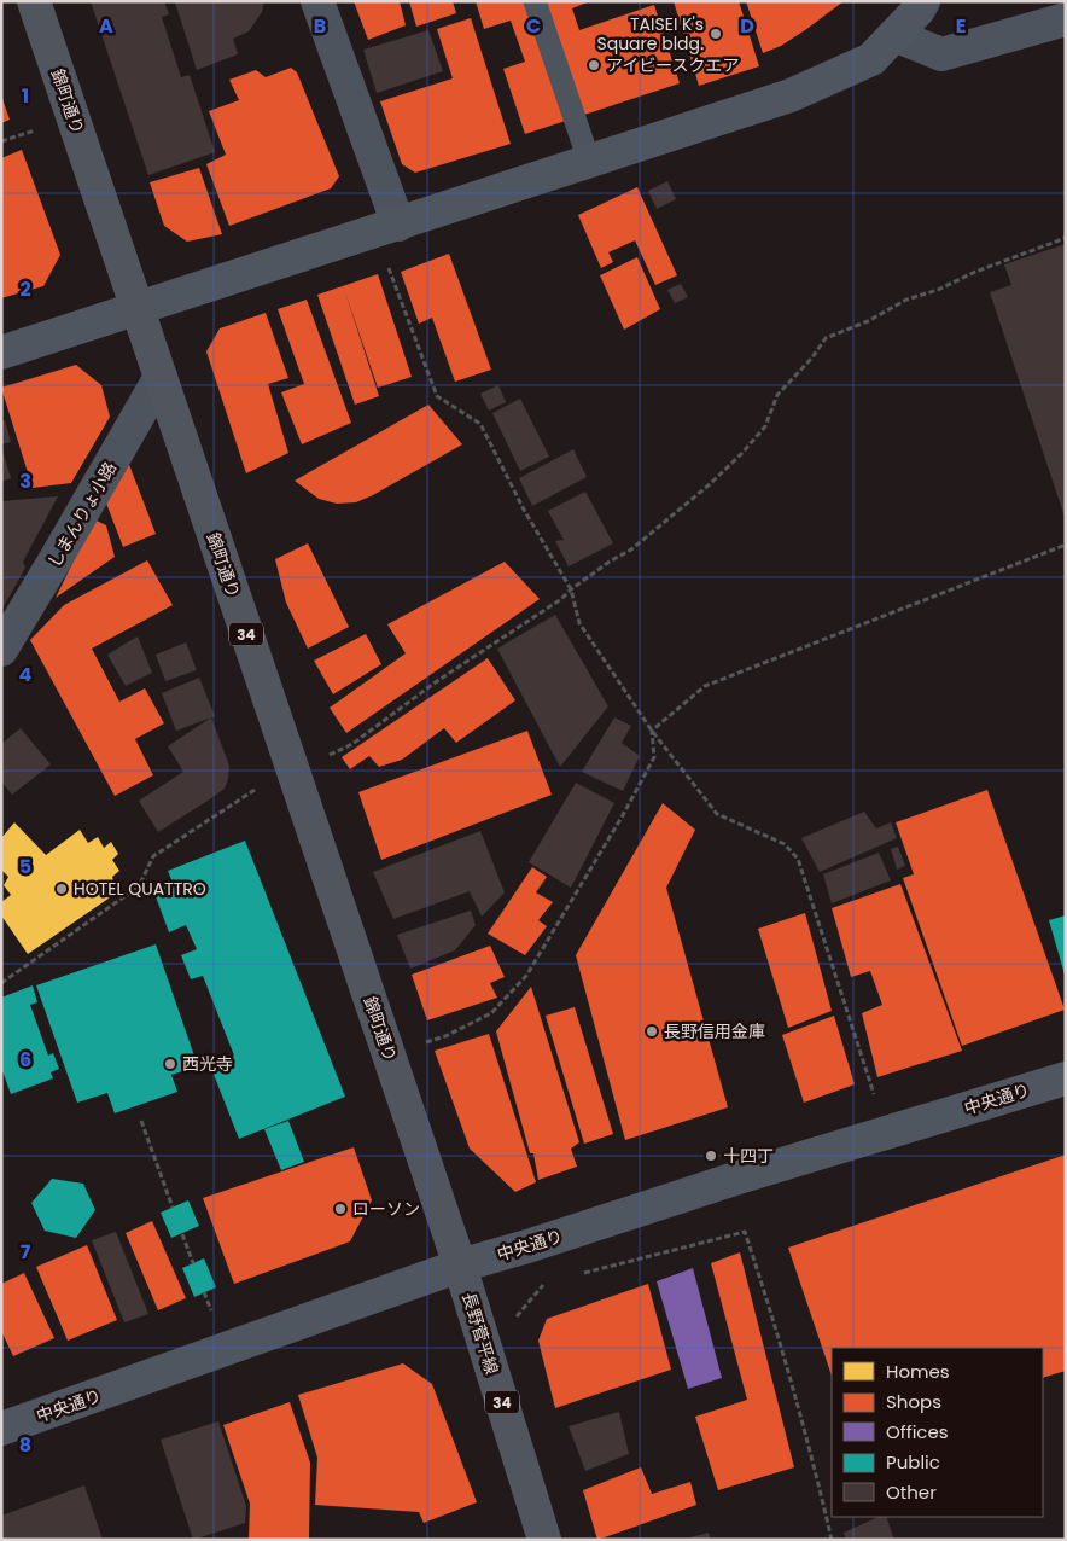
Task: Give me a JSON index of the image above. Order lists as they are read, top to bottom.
{
  "streets": {
    "main road": ["錦町通り", "34", "長野菅平線"],
    "street": ["しまんりょ小路", "中央通り"]
  },
  "crossings": [
    ["錦町通り", "しまんりょ小路"],
    ["錦町通り", "中央通り"],
    ["錦町通り", "長野菅平線"],
    ["中央通り", "長野菅平線"]
  ],
  "places": [
    "TAISEI K's Square bldg.",
    "アイビースクエア",
    "HOTEL QUATTRO",
    "長野信用金庫",
    "西光寺",
    "十四丁",
    "ローソン"
  ],
  "legend": [
    "Homes",
    "Shops",
    "Offices",
    "Public",
    "Other"
  ],
  "grid": {
    "columns": [
      "A",
      "B",
      "C",
      "D",
      "E"
    ],
    "rows": [
      "1",
      "2",
      "3",
      "4",
      "5",
      "6",
      "7",
      "8"
    ]
  }
}
